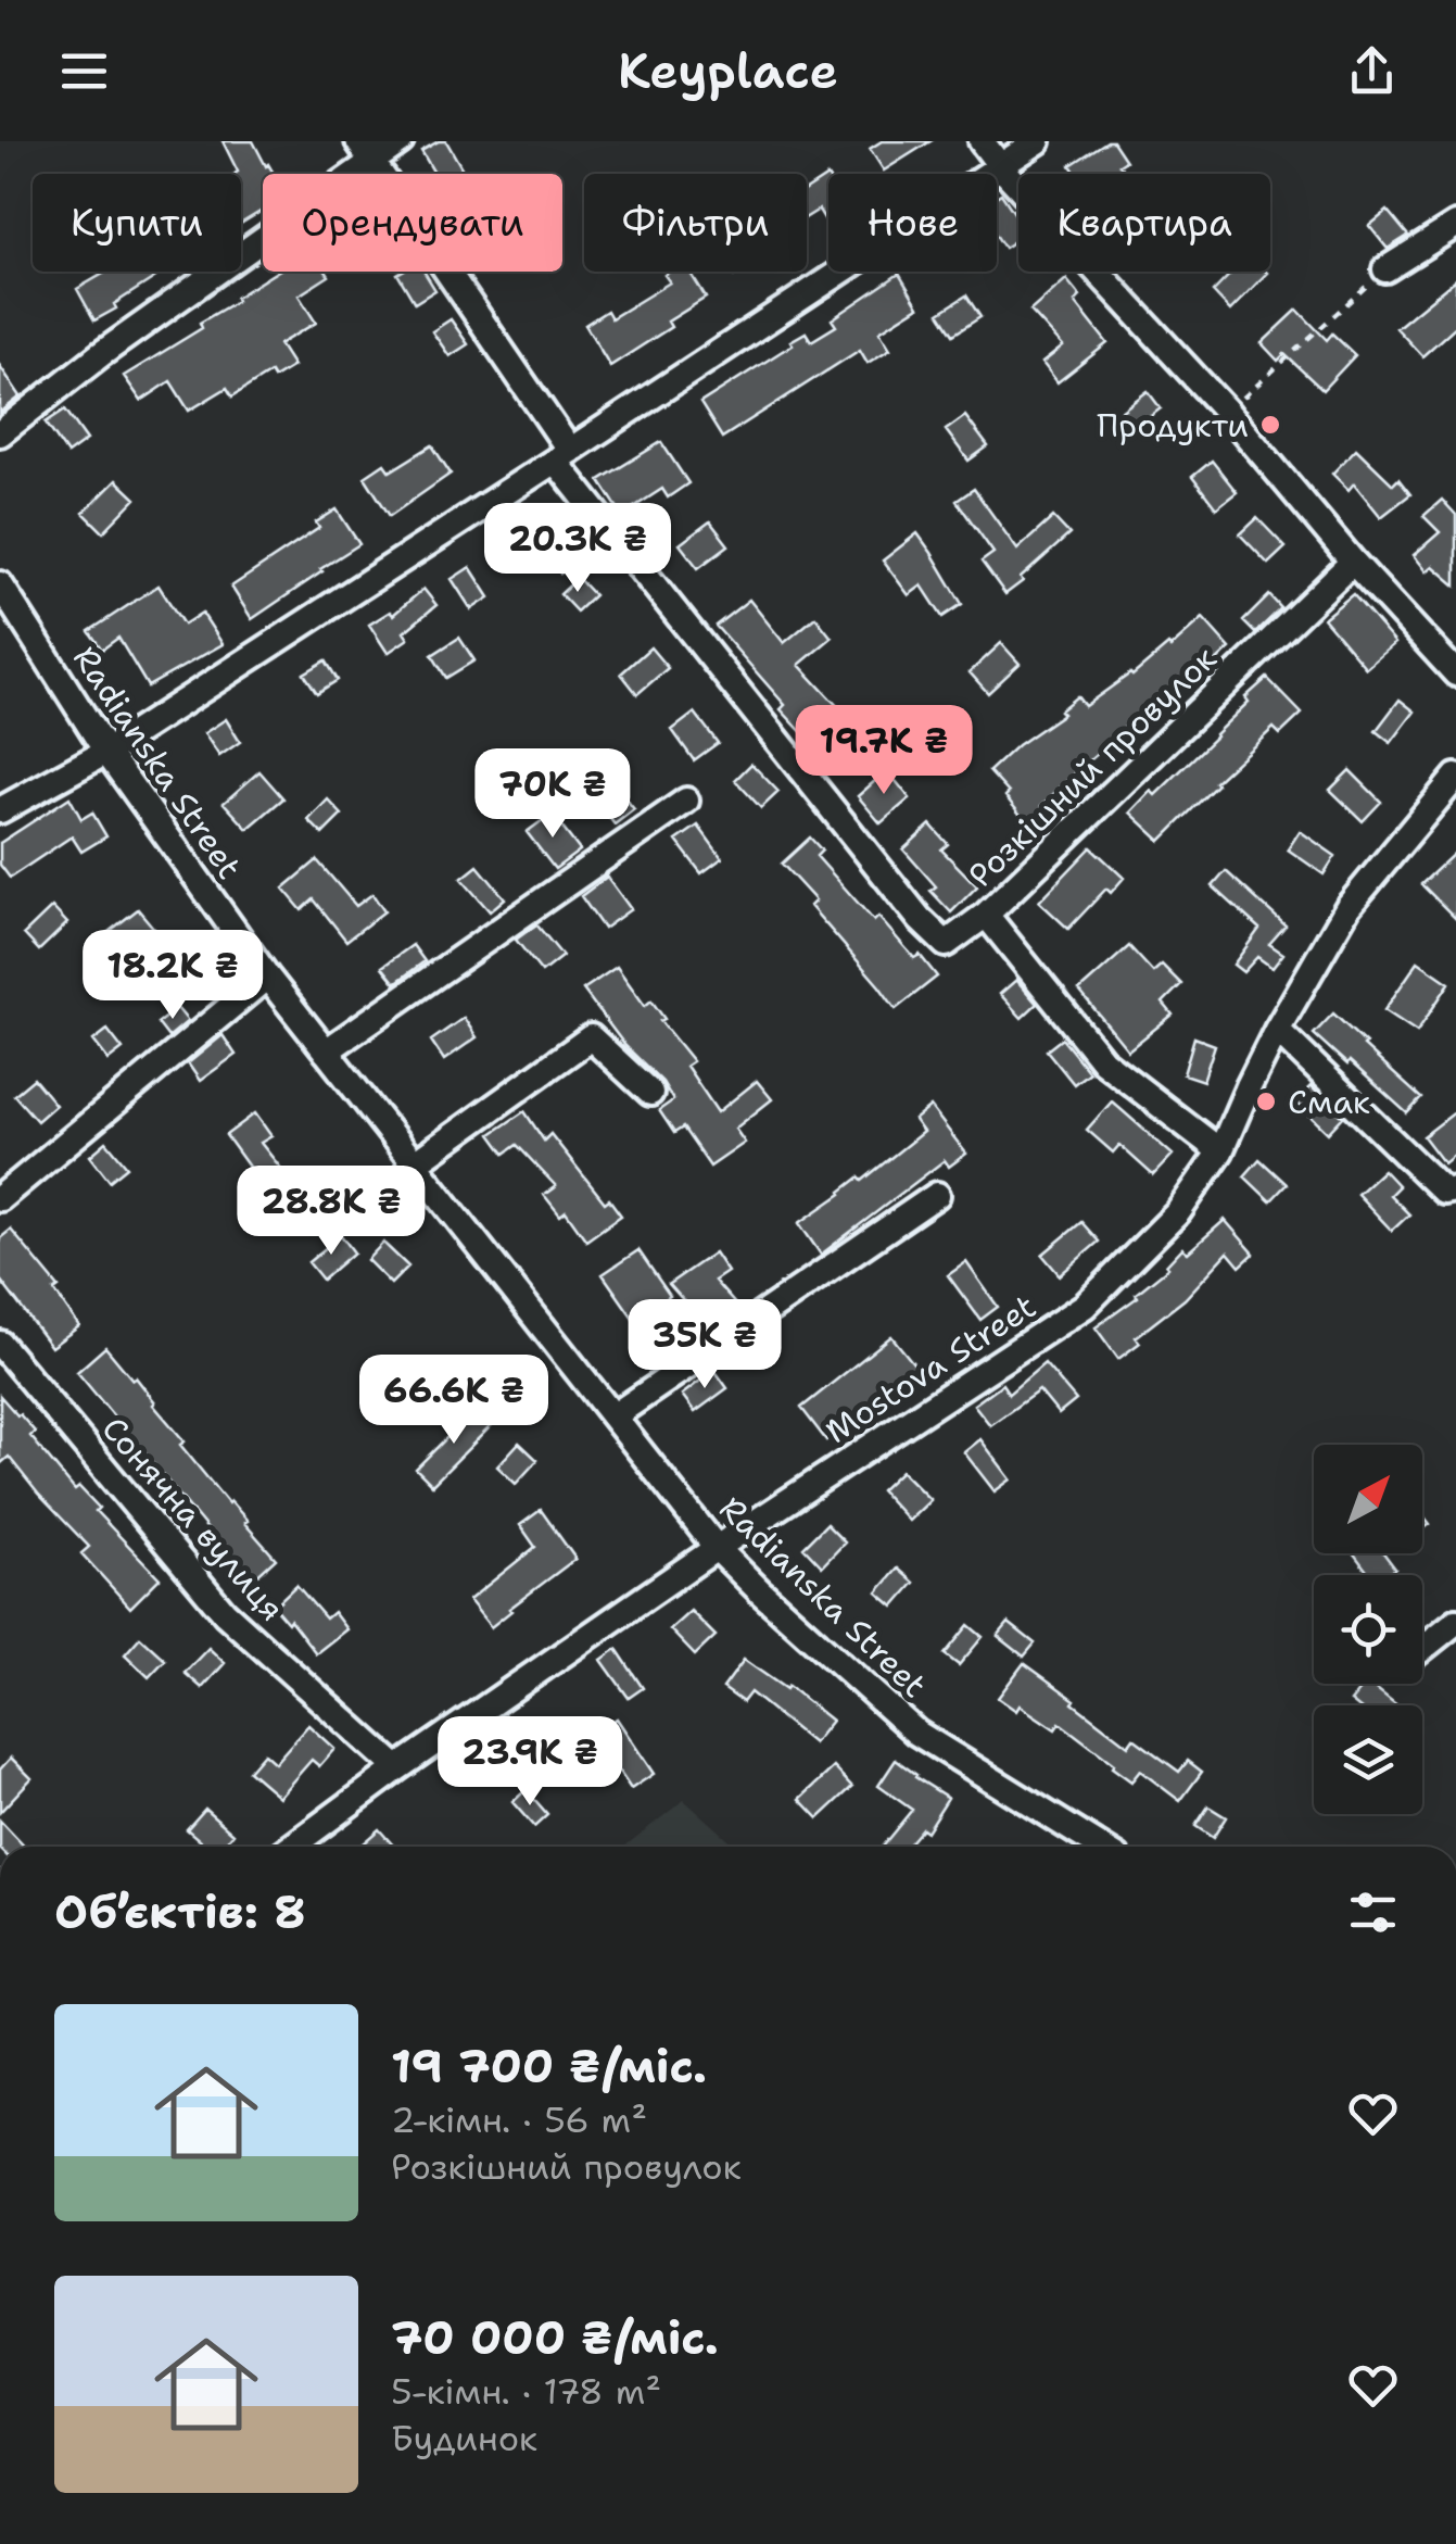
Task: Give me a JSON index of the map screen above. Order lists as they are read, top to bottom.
{
  "streets": {
    "street": [
      "Radianska Street",
      "Розкішний провулок",
      "Mostova Street",
      "Сонячна вулиця"
    ]
  },
  "crossings": [
    ["Radianska Street", "Mostova Street"],
    ["Mostova Street", "Сонячна вулиця"]
  ],
  "places": ["Продукти", "Смак"],
  "north": "top right",
  "page": {
    "header": "Keyplace",
    "chip": [
      "Купити",
      "Орендувати",
      "Фільтри",
      "Нове",
      "Квартира"
    ],
    "price": [
      "20.3K ₴",
      "19.7K ₴",
      "70K ₴",
      "18.2K ₴",
      "28.8K ₴",
      "35K ₴",
      "66.6K ₴",
      "23.9K ₴"
    ],
    "heading": "Об’єктів: 8",
    "list": [
      {
        "name": "19 700 ₴/міс.",
        "note": "2-кімн. · 56 m² · Розкішний провулок"
      },
      {
        "name": "70 000 ₴/міс.",
        "note": "5-кімн. · 178 m² · Будинок"
      }
    ]
  }
}
